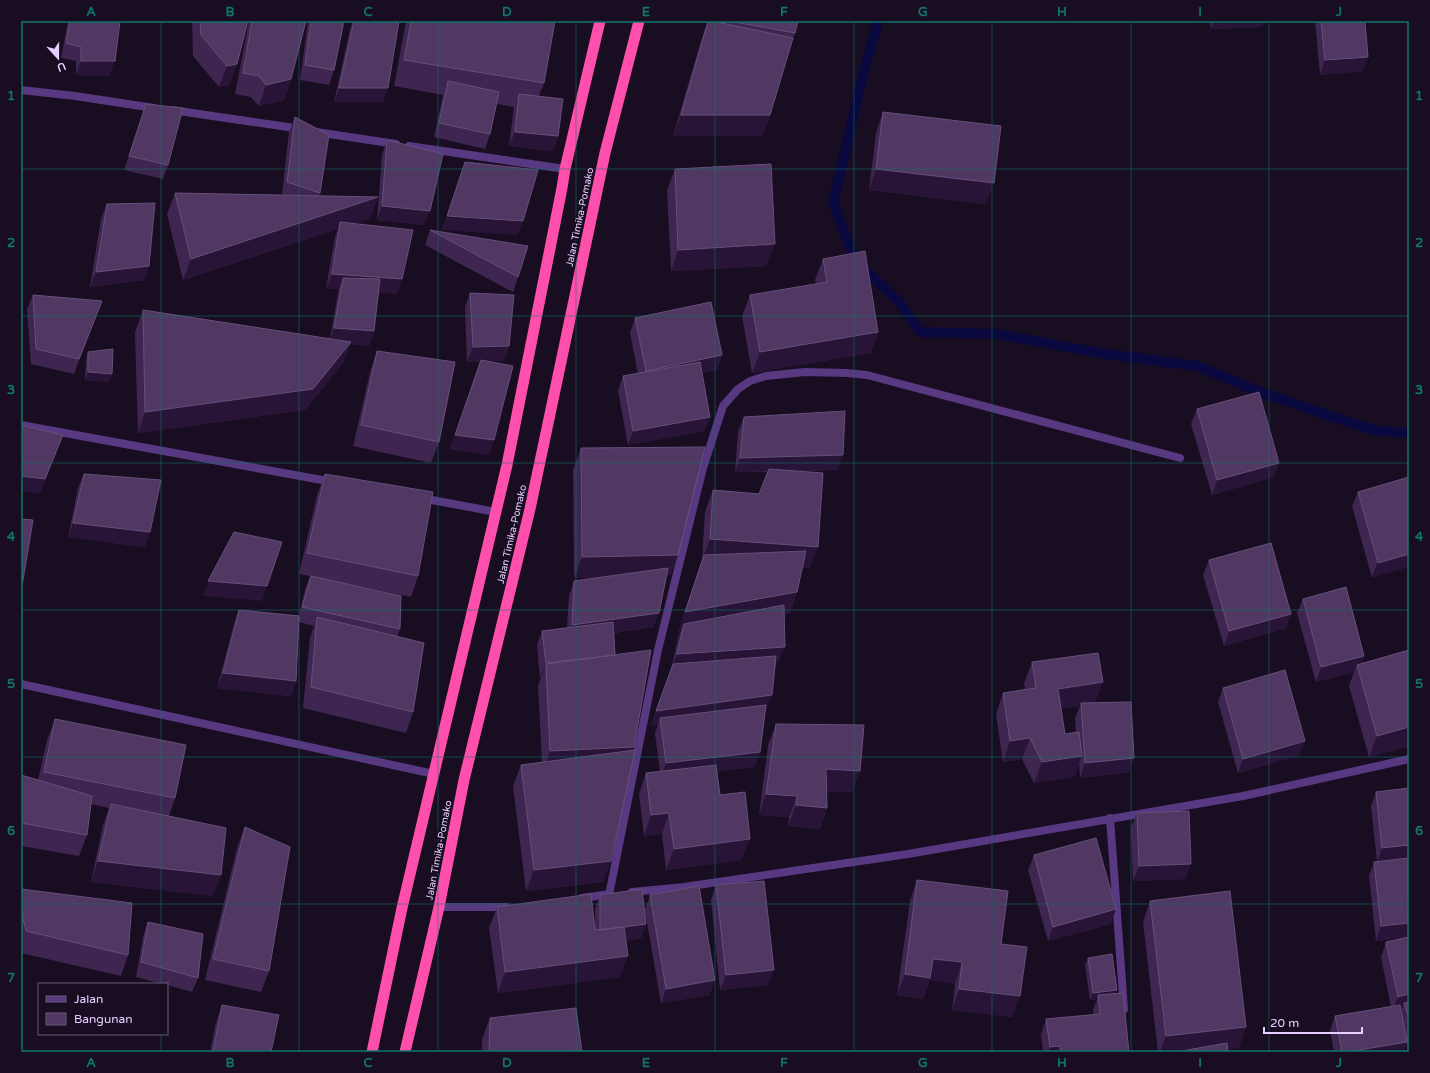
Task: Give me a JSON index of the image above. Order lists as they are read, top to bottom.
{
  "streets": {
    "highway": ["Jalan Timika-Pomako"]
  },
  "legend": ["Jalan", "Bangunan"],
  "scale_bar": "20 m",
  "north": "bottom",
  "grid": {
    "columns": [
      "A",
      "B",
      "C",
      "D",
      "E",
      "F",
      "G",
      "H",
      "I",
      "J"
    ],
    "rows": [
      "1",
      "2",
      "3",
      "4",
      "5",
      "6",
      "7"
    ]
  }
}
